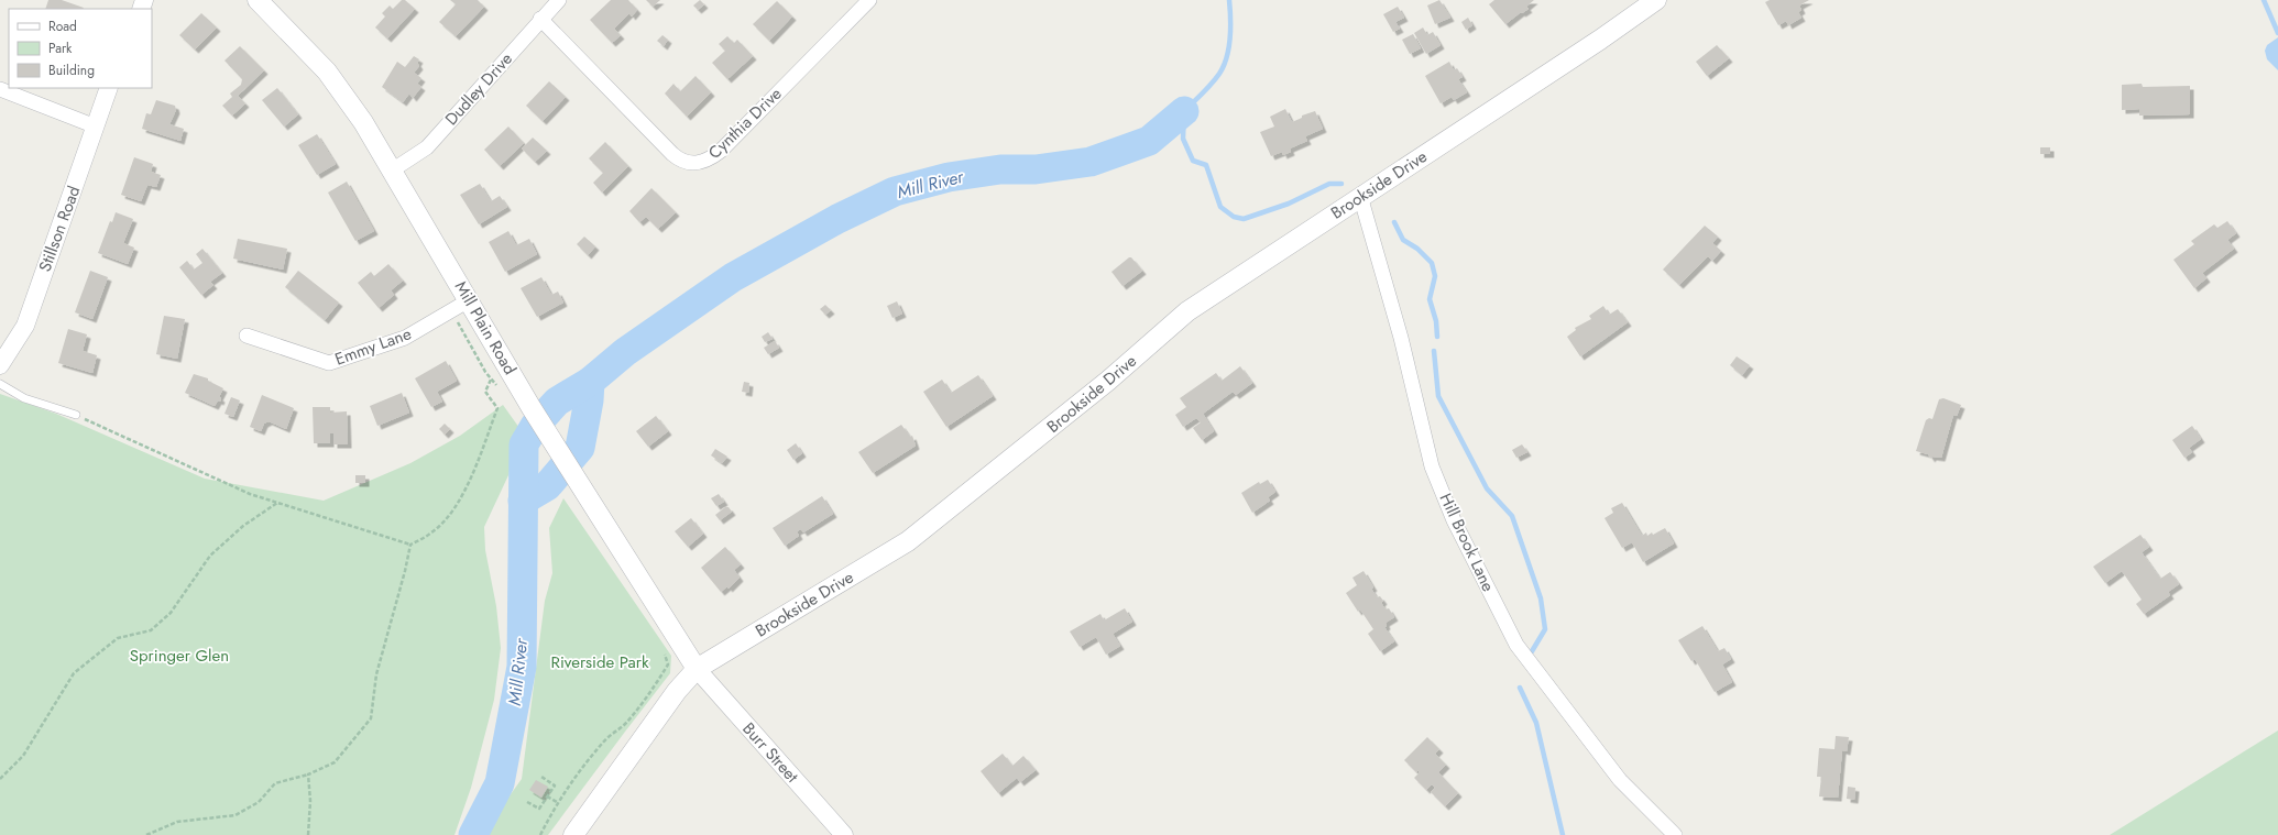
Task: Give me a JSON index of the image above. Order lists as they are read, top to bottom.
{
  "streets": {
    "main road": ["Brookside Drive", "Mill Plain Road"],
    "street": [
      "Dudley Drive",
      "Cynthia Drive",
      "Stillson Road",
      "Emmy Lane",
      "Hill Brook Lane",
      "Burr Street"
    ]
  },
  "crossings": [
    ["Dudley Drive", "Cynthia Drive"],
    ["Dudley Drive", "Mill Plain Road"],
    ["Brookside Drive", "Mill Plain Road"],
    ["Brookside Drive", "Hill Brook Lane"],
    ["Brookside Drive", "Burr Street"],
    ["Mill Plain Road", "Emmy Lane"],
    ["Mill Plain Road", "Burr Street"]
  ],
  "water": ["Mill River"],
  "parks": ["Springer Glen", "Riverside Park"],
  "legend": ["Road", "Park", "Building"]
}
